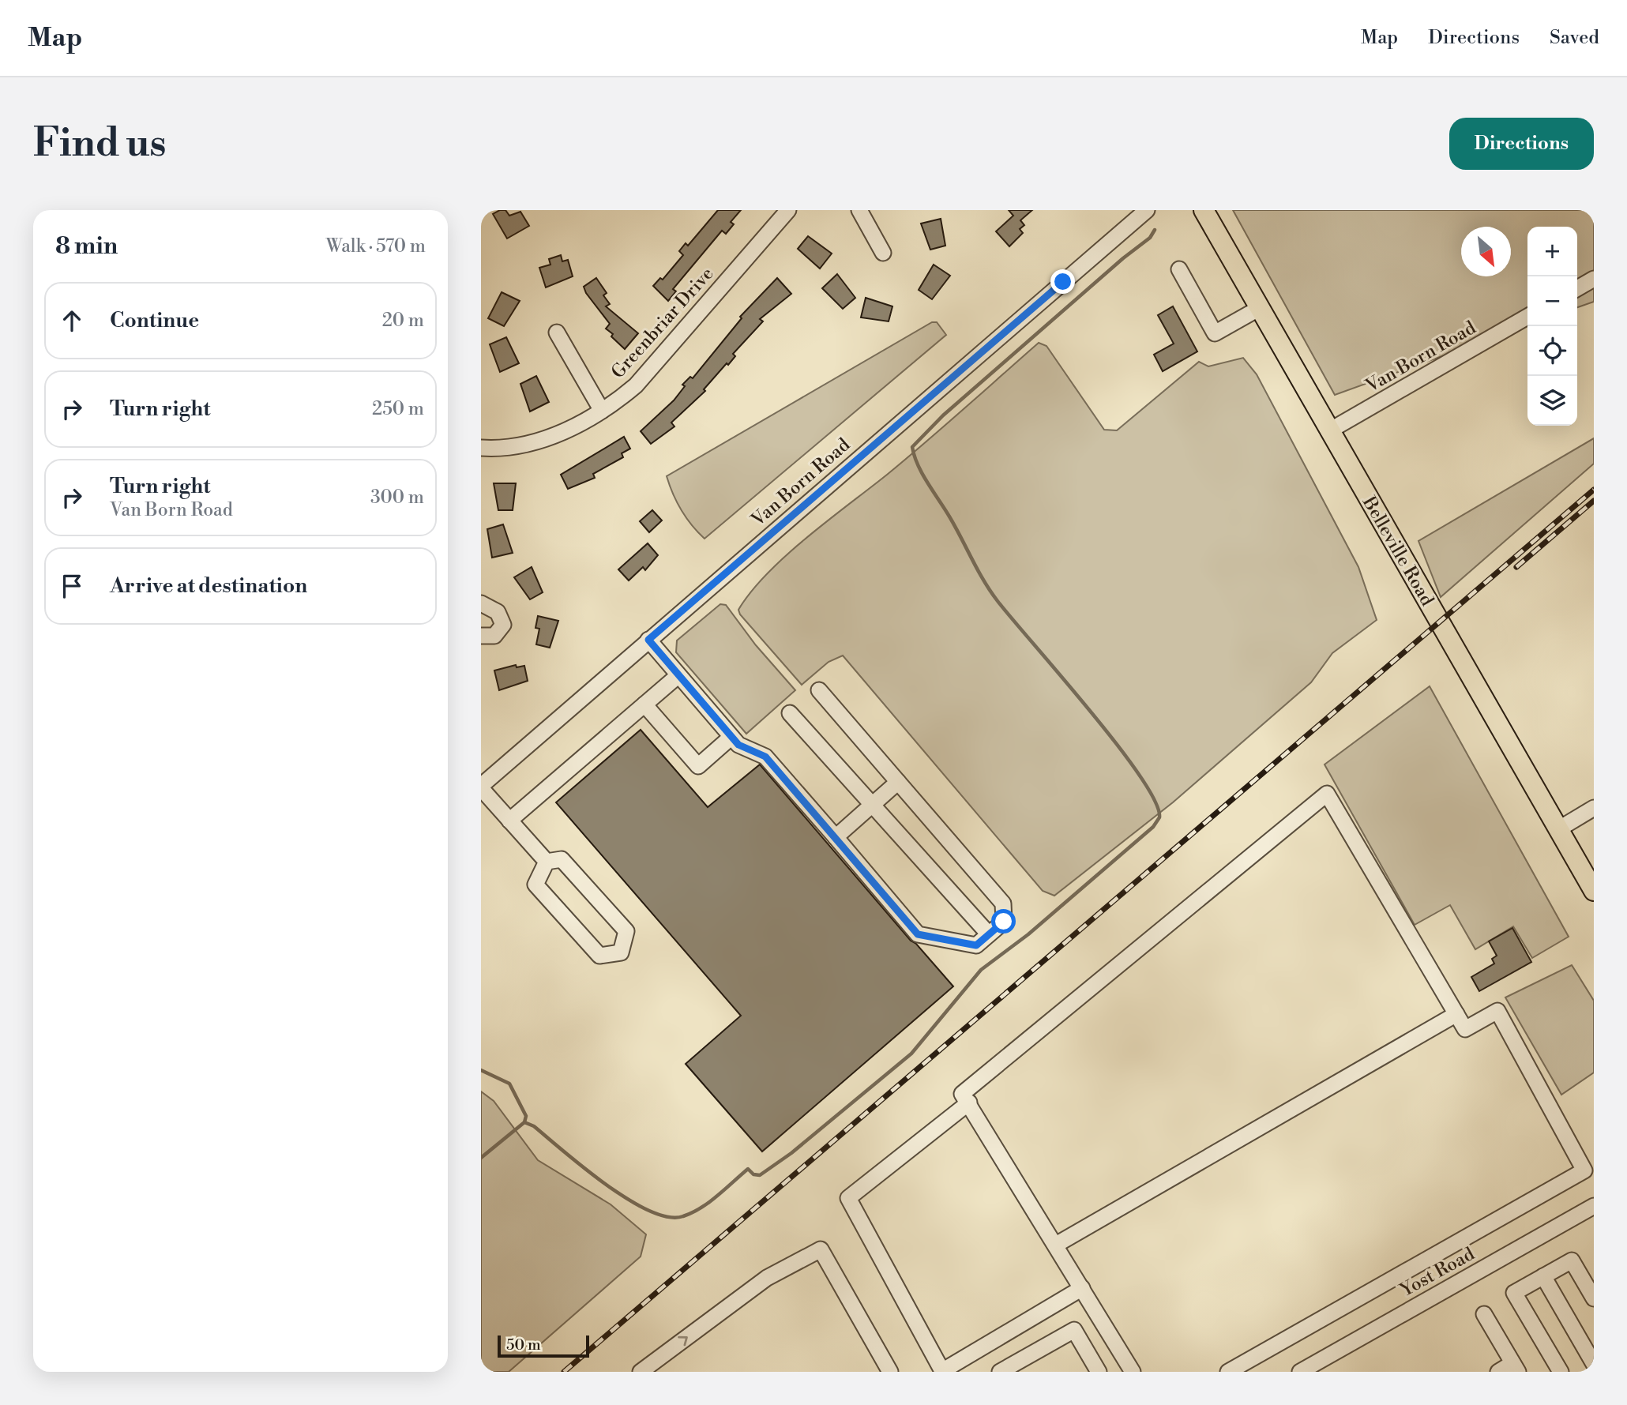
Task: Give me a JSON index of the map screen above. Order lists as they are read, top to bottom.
{
  "streets": {
    "main road": ["Belleville Road"],
    "street": ["Greenbriar Drive", "Van Born Road", "Yost Road"]
  },
  "crossings": [
    ["Van Born Road", "Belleville Road"]
  ],
  "scale_bar": "50 m",
  "north": "bottom right",
  "page": {
    "header": "Map",
    "nav": ["Map", "Directions", "Saved"],
    "buttons": "Directions",
    "title": "Find us",
    "heading": ["8 min", "Walk · 570 m"],
    "map_buttons": ["+", "−"],
    "list": [
      ["Continue", "20 m"],
      ["Turn right", "250 m"],
      ["Turn right", "Van Born Road", "300 m"],
      "Arrive at destination"
    ],
    "scale": "50 m"
  }
}
